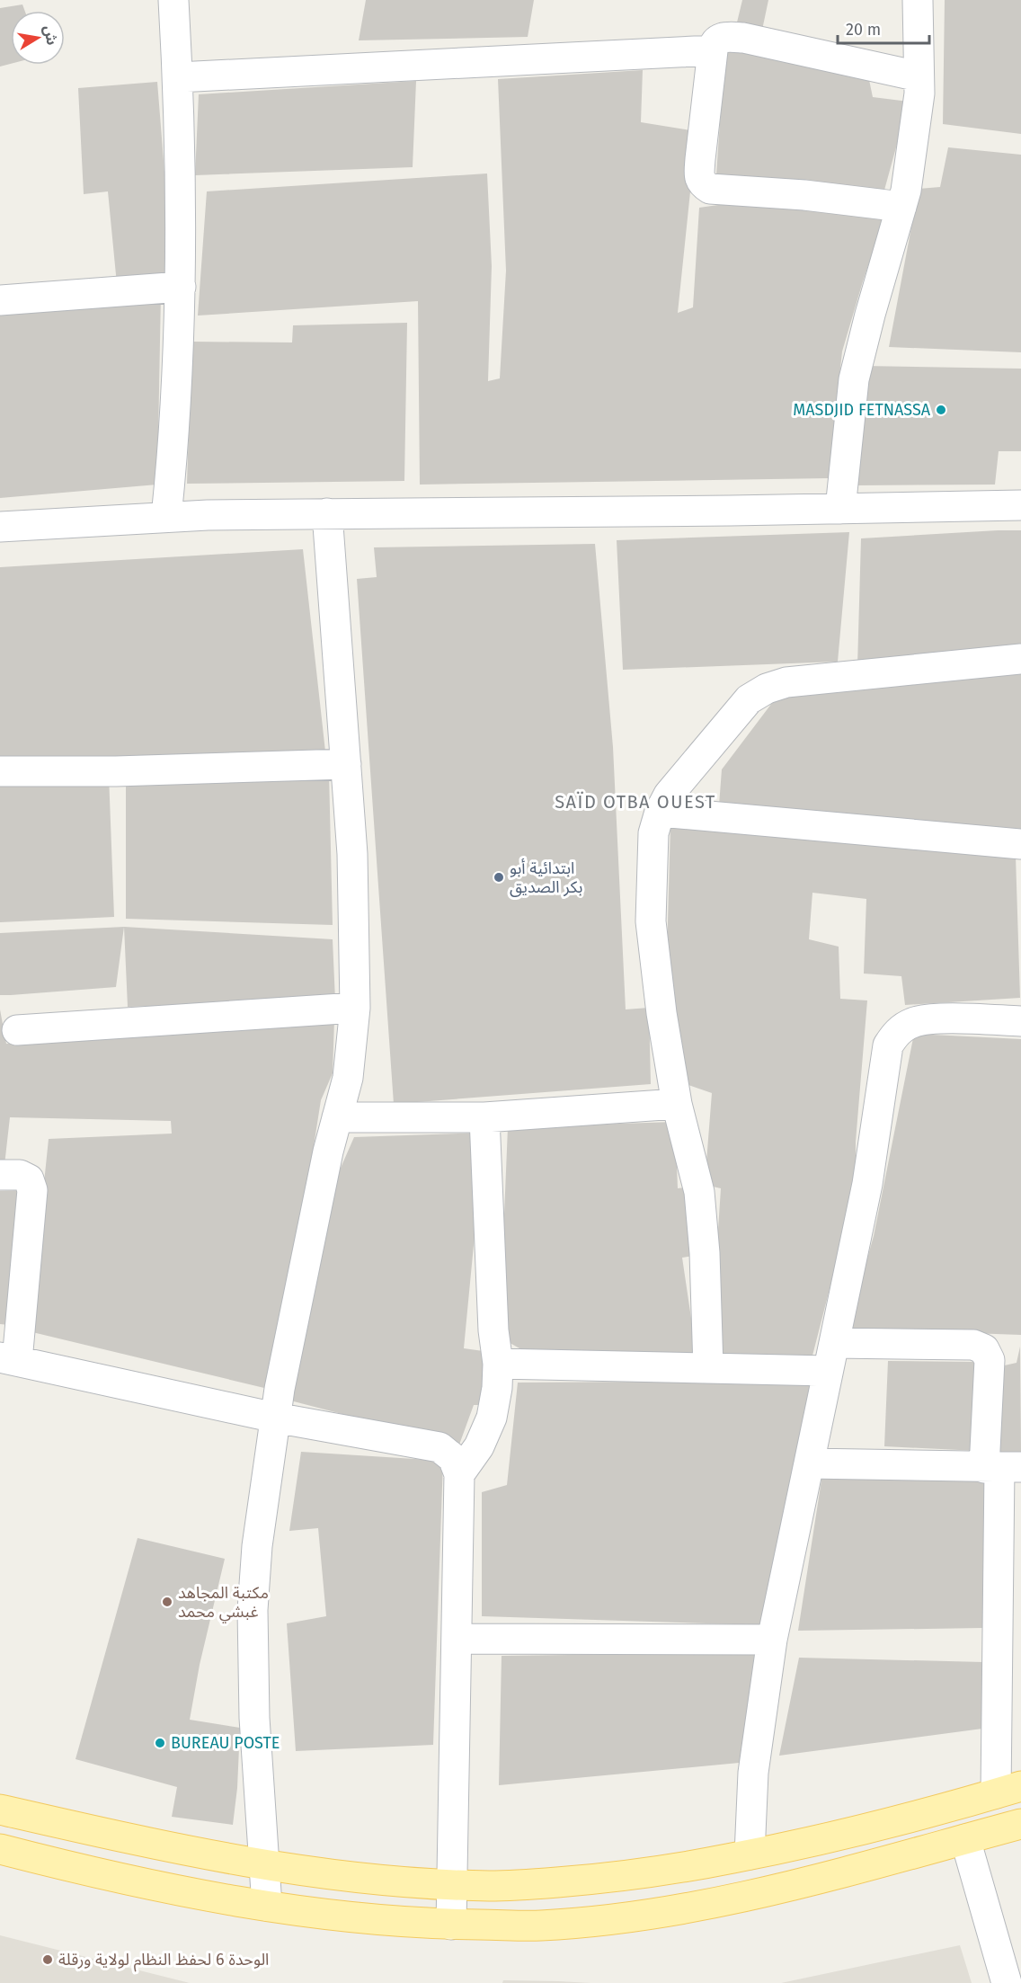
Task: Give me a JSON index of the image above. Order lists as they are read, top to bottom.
{
  "districts": ["SAÏD OTBA OUEST"],
  "places": [
    "MASDJID FETNASSA",
    "ابتدائية أبو بكر الصديق",
    "مكتبة المجاهد غبشي محمد",
    "BUREAU POSTE",
    "الوحدة 6 لحفظ النظام لولاية ورقلة"
  ],
  "scale_bar": "20 m",
  "north": "right"
}
